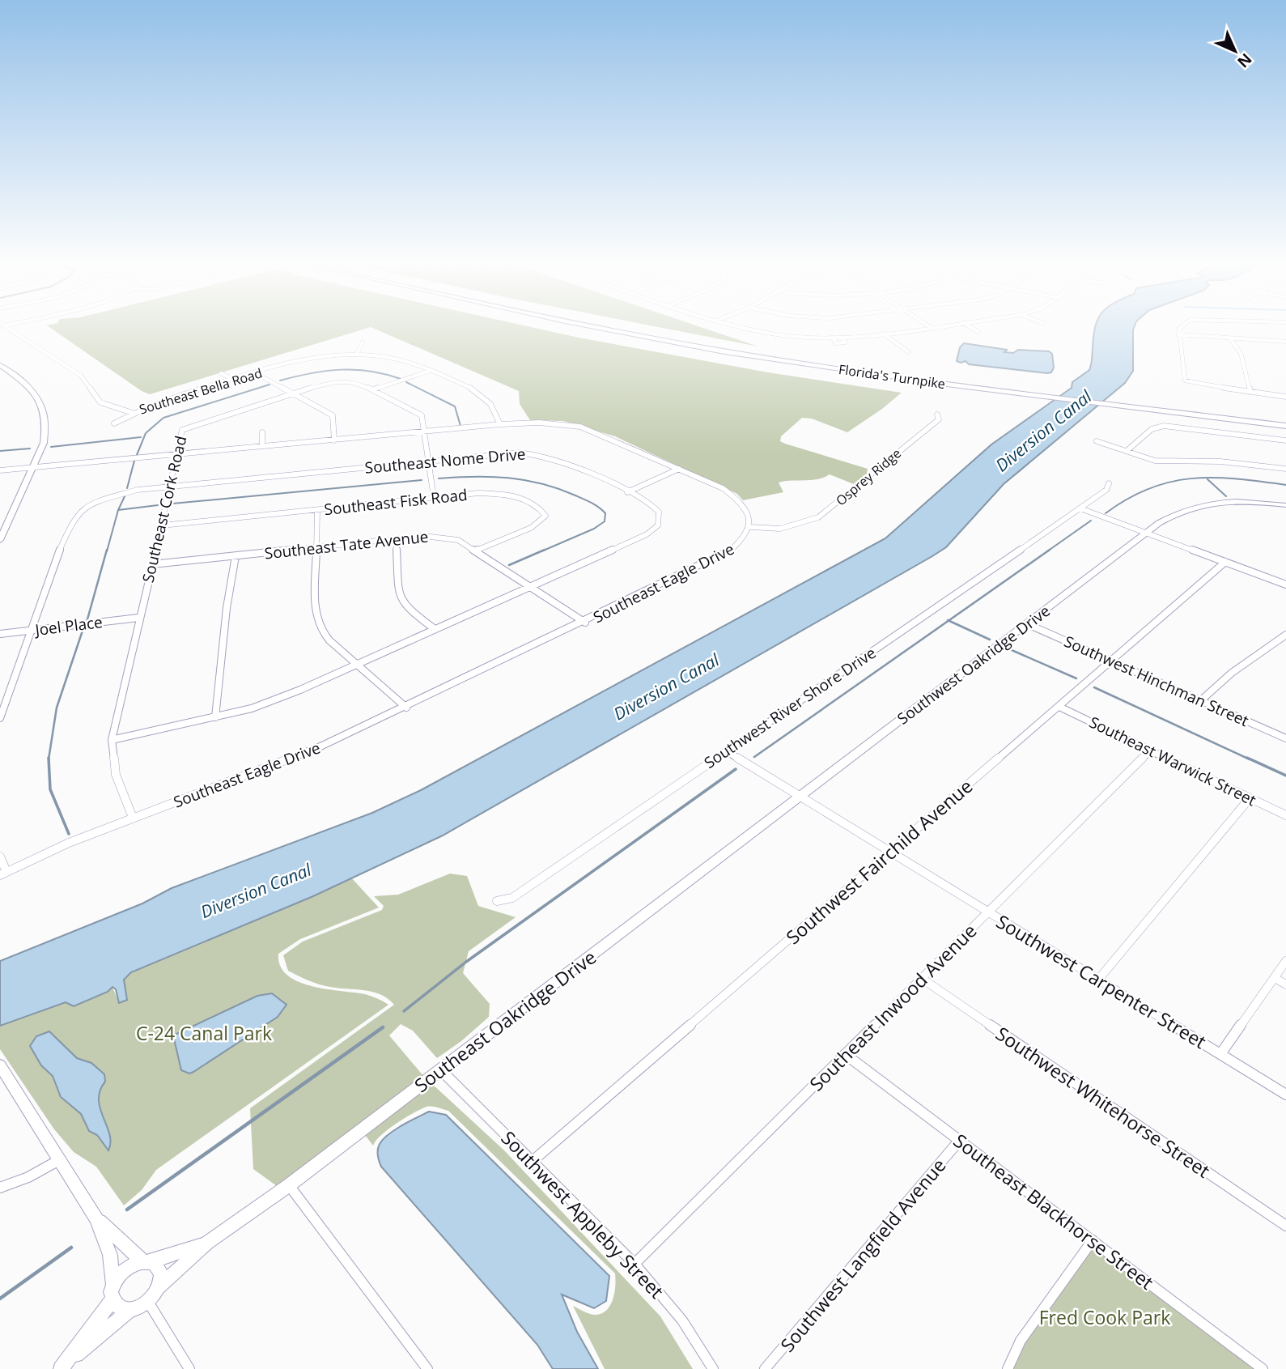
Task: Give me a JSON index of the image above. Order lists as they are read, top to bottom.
{
  "streets": {
    "highway": ["Florida's Turnpike"],
    "street": [
      "Southeast Bella Road",
      "Southeast Nome Drive",
      "Osprey Ridge",
      "Southeast Fisk Road",
      "Southeast Cork Road",
      "Southeast Tate Avenue",
      "Southeast Eagle Drive",
      "Joel Place",
      "Southwest Oakridge Drive",
      "Southwest Hinchman Street",
      "Southwest River Shore Drive",
      "Southeast Warwick Street",
      "Southwest Fairchild Avenue",
      "Southwest Carpenter Street",
      "Southeast Inwood Avenue",
      "Southeast Oakridge Drive",
      "Southwest Whitehorse Street",
      "Southeast Blackhorse Street",
      "Southwest Appleby Street",
      "Southwest Langfield Avenue"
    ]
  },
  "crossings": [
    ["Southeast Nome Drive", "Southeast Cork Road"],
    ["Southeast Nome Drive", "Southeast Tate Avenue"],
    ["Southeast Nome Drive", "Joel Place"],
    ["Osprey Ridge", "Southeast Eagle Drive"],
    ["Southeast Fisk Road", "Southeast Cork Road"],
    ["Southeast Fisk Road", "Southeast Tate Avenue"],
    ["Southeast Cork Road", "Southeast Tate Avenue"],
    ["Southeast Cork Road", "Southeast Eagle Drive"],
    ["Southeast Cork Road", "Joel Place"],
    ["Southeast Tate Avenue", "Southeast Eagle Drive"],
    ["Southwest Oakridge Drive", "Southwest Hinchman Street"],
    ["Southwest Oakridge Drive", "Southwest Carpenter Street"],
    ["Southwest Oakridge Drive", "Southeast Oakridge Drive"],
    ["Southwest Hinchman Street", "Southwest Fairchild Avenue"],
    ["Southwest River Shore Drive", "Southwest Carpenter Street"],
    ["Southeast Warwick Street", "Southwest Fairchild Avenue"],
    ["Southeast Warwick Street", "Southeast Inwood Avenue"],
    ["Southwest Fairchild Avenue", "Southwest Carpenter Street"],
    ["Southwest Fairchild Avenue", "Southwest Appleby Street"],
    ["Southwest Carpenter Street", "Southeast Inwood Avenue"],
    ["Southwest Carpenter Street", "Southeast Oakridge Drive"],
    ["Southeast Inwood Avenue", "Southwest Whitehorse Street"],
    ["Southeast Inwood Avenue", "Southeast Blackhorse Street"],
    ["Southeast Inwood Avenue", "Southwest Appleby Street"],
    ["Southeast Oakridge Drive", "Southwest Appleby Street"],
    ["Southeast Blackhorse Street", "Southwest Langfield Avenue"]
  ],
  "water": ["Diversion Canal"],
  "parks": ["C-24 Canal Park", "Fred Cook Park"],
  "north": "bottom right"
}
